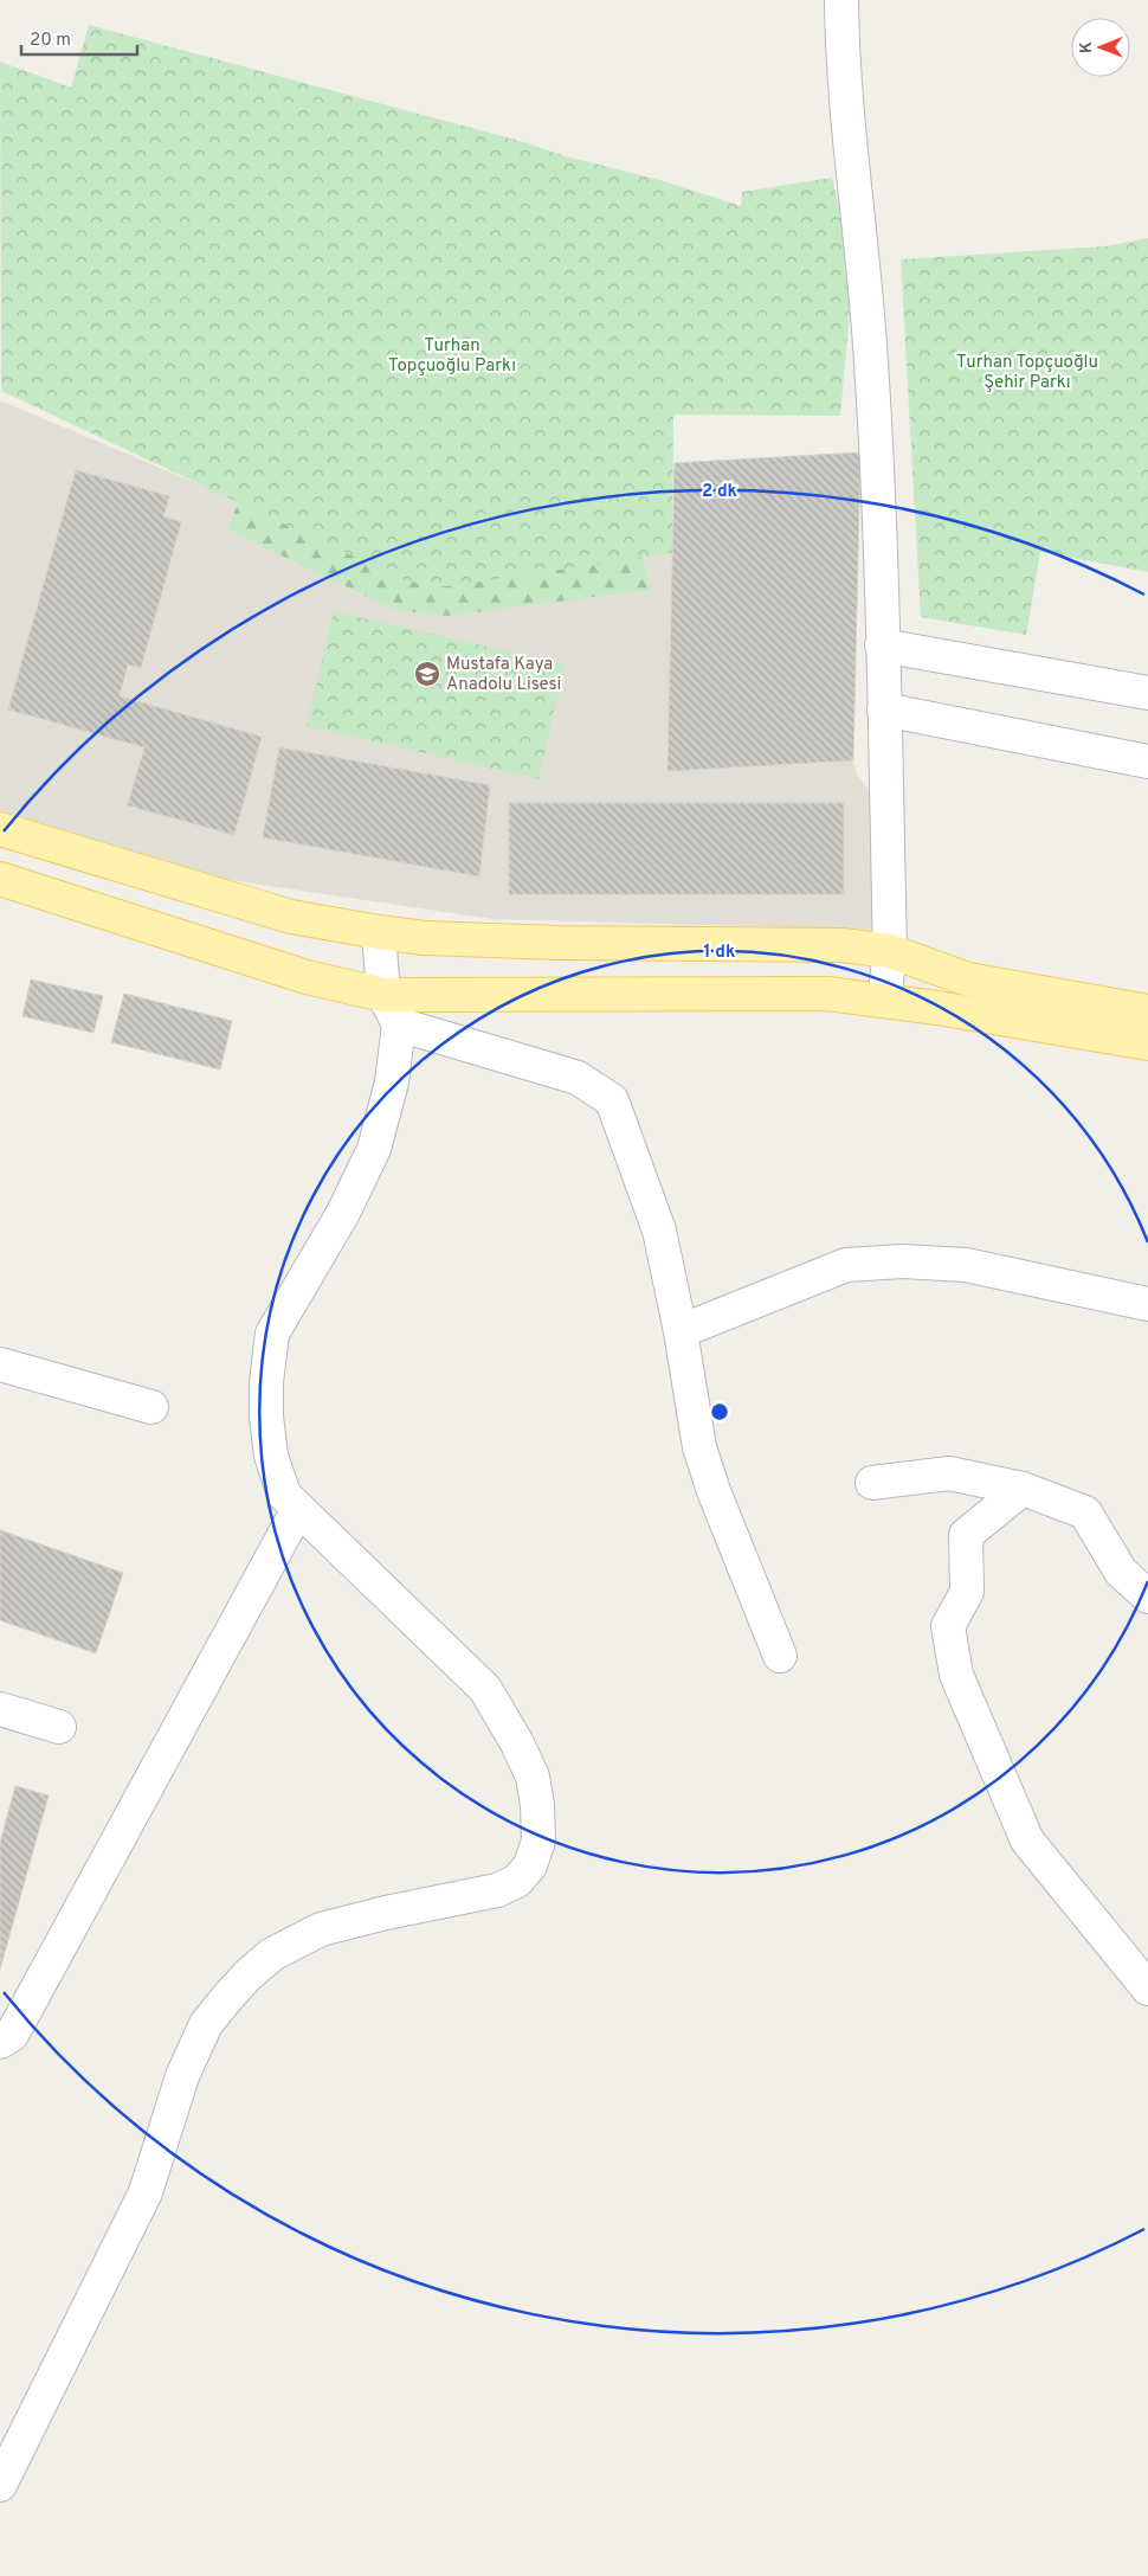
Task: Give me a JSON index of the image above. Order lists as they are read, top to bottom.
{
  "parks": ["Turhan Topçuoğlu Parkı", "Turhan Topçuoğlu Şehir Parkı"],
  "places": {
    "school or university": ["Mustafa Kaya Anadolu Lisesi"]
  },
  "scale_bar": "20 m",
  "north": "left",
  "rings": ["2 dk", "1 dk"]
}
